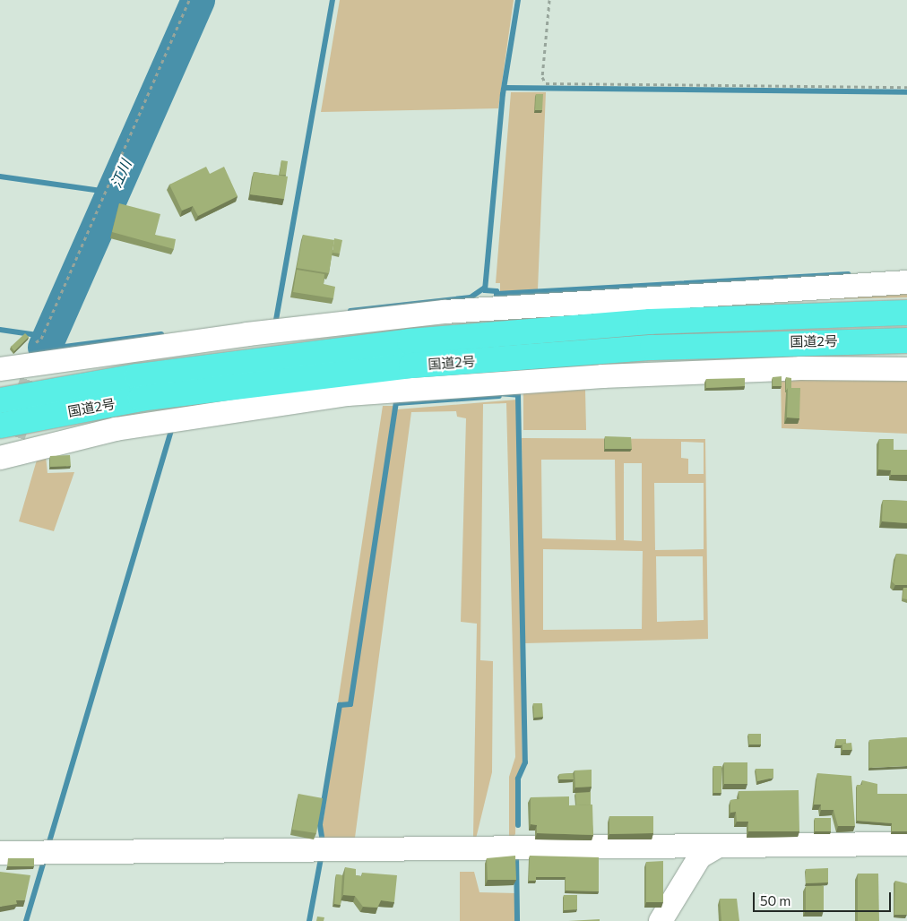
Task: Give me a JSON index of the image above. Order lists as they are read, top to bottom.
{
  "streets": {
    "highway": ["国道2号"]
  },
  "water": ["江川"],
  "scale_bar": "50 m"
}
